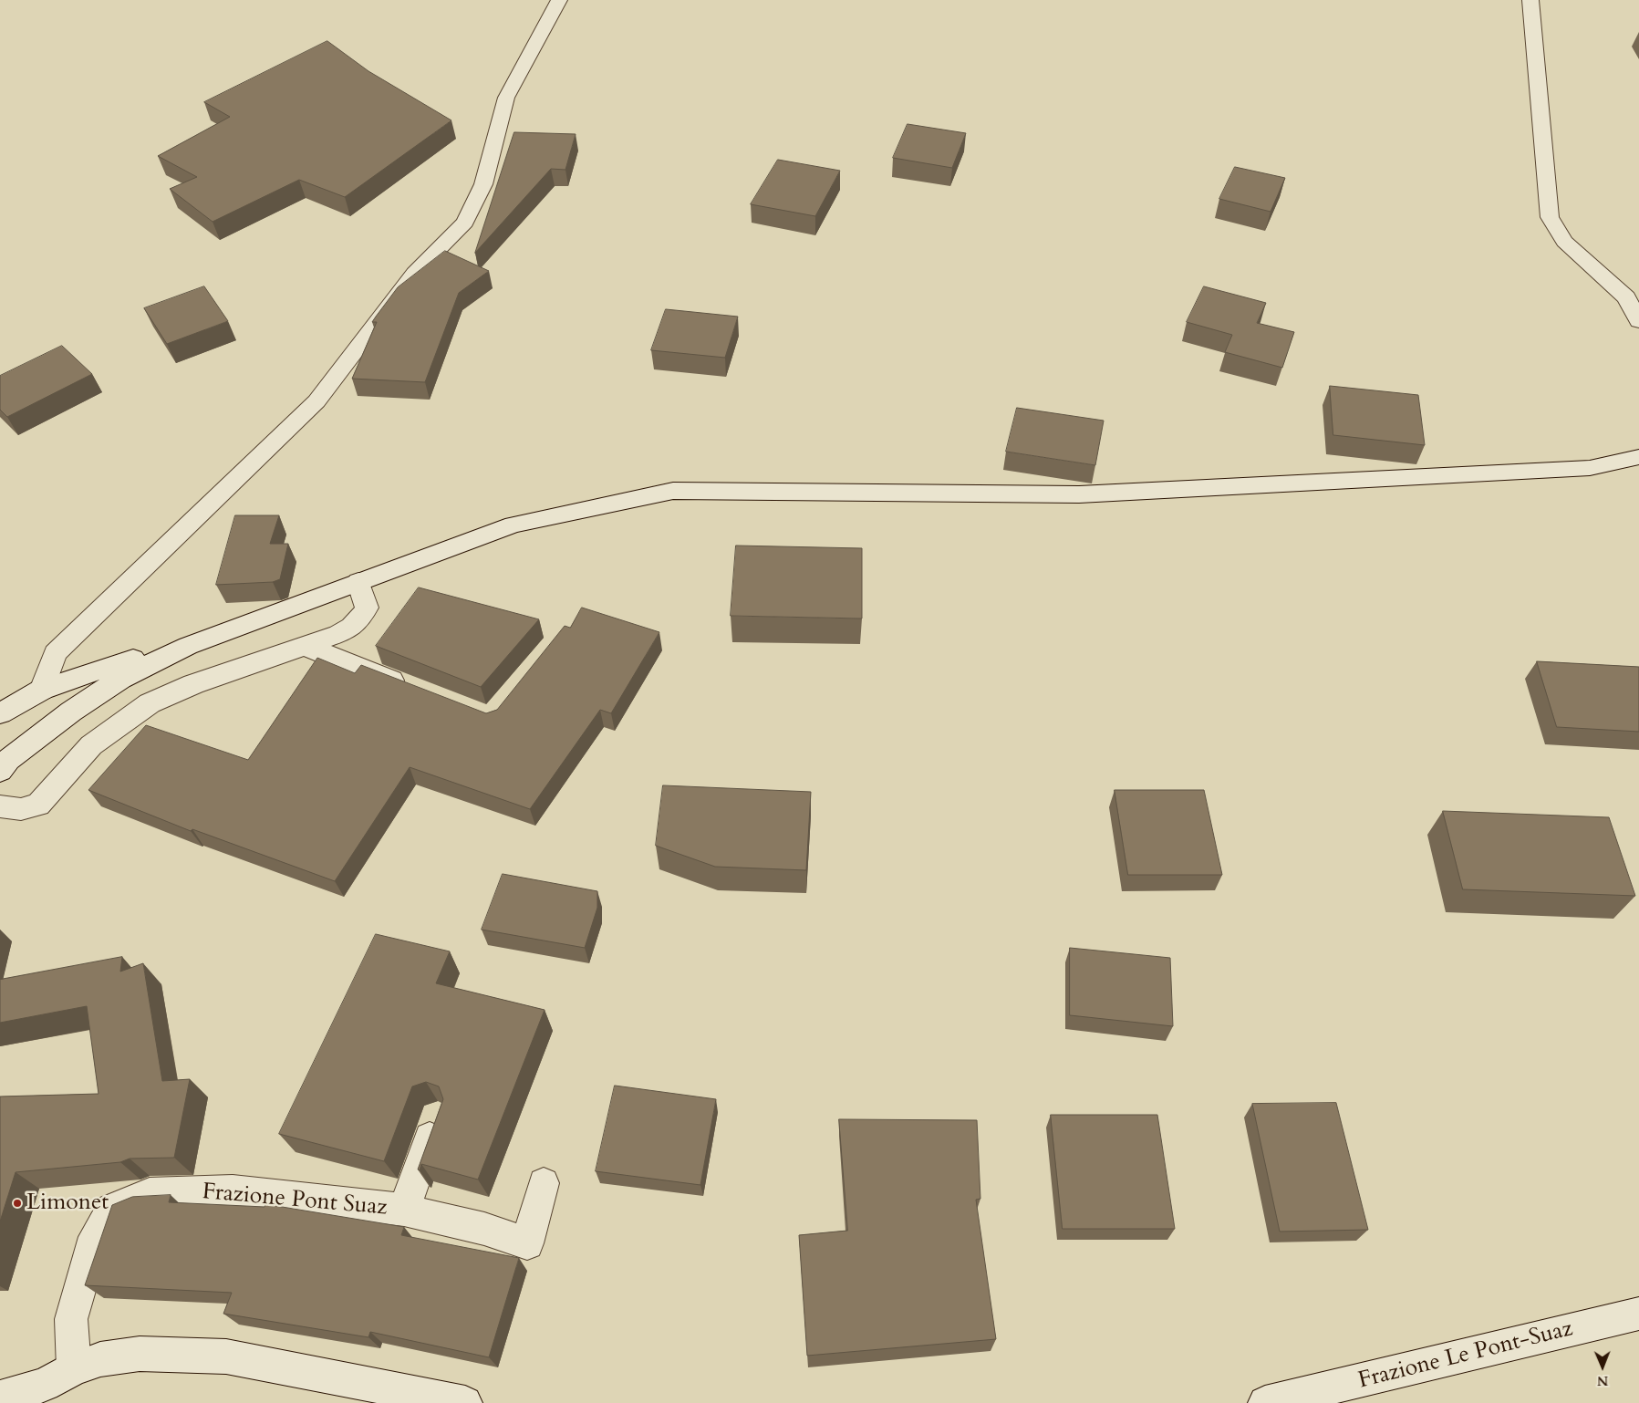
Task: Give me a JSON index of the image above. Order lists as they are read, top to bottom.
{
  "streets": {
    "main road": ["Frazione Pont Suaz", "Frazione Le Pont-Suaz"]
  },
  "places": ["Limonet"],
  "north": "bottom"
}
